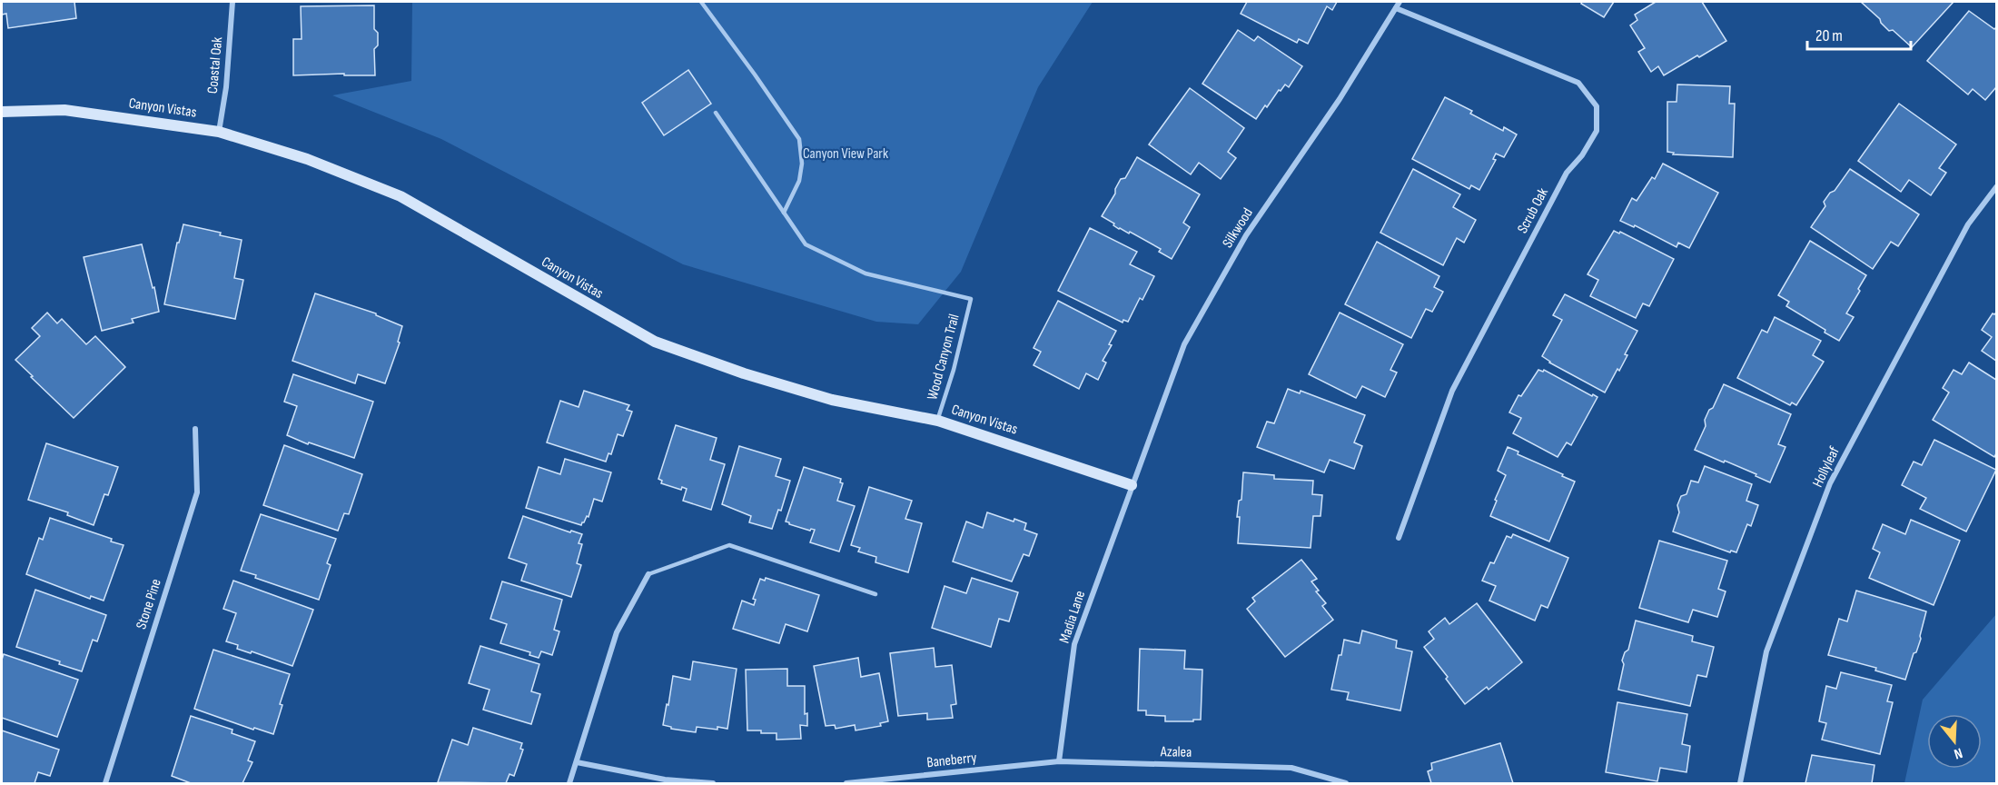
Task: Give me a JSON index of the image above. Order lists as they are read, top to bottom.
{
  "streets": {
    "street": [
      "Coastal Oak",
      "Canyon Vistas",
      "Scrub Oak",
      "Silkwood",
      "Hollyleaf",
      "Stone Pine",
      "Madia Lane",
      "Azalea",
      "Baneberry"
    ],
    "lane": ["Wood Canyon Trail"]
  },
  "crossings": [
    ["Coastal Oak", "Canyon Vistas"],
    ["Canyon Vistas", "Silkwood"],
    ["Canyon Vistas", "Wood Canyon Trail"],
    ["Canyon Vistas", "Madia Lane"],
    ["Scrub Oak", "Silkwood"],
    ["Silkwood", "Madia Lane"],
    ["Madia Lane", "Azalea"],
    ["Madia Lane", "Baneberry"],
    ["Azalea", "Baneberry"]
  ],
  "parks": ["Canyon View Park"],
  "scale_bar": "20 m",
  "north": "bottom"
}
